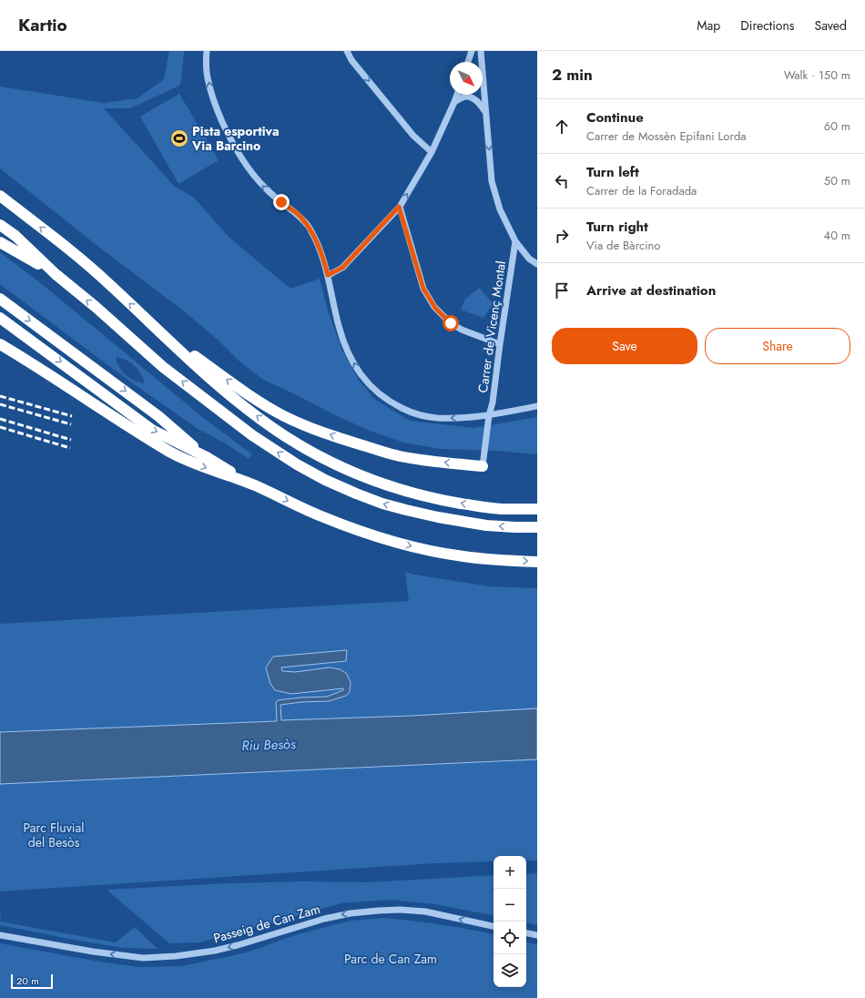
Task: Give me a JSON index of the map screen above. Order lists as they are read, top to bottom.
{
  "streets": {
    "street": ["Carrer de Vicenç Montal", "Passeig de Can Zam"]
  },
  "one_way": ["Passeig de Can Zam"],
  "water": ["Riu Besòs"],
  "parks": ["Parc Fluvial del Besòs", "Parc de Can Zam"],
  "places": {
    "sports": ["Pista esportiva Via Barcino"]
  },
  "scale_bar": "20 m",
  "north": "bottom right",
  "page": {
    "header": "Kartio",
    "nav": ["Map", "Directions", "Saved"],
    "heading": ["2 min", "Walk · 150 m"],
    "list": [
      ["Continue", "Carrer de Mossèn Epifani Lorda", "60 m"],
      ["Turn left", "Carrer de la Foradada", "50 m"],
      ["Turn right", "Via de Bàrcino", "40 m"],
      "Arrive at destination"
    ],
    "buttons": ["Save", "Share"],
    "map_buttons": ["+", "−"],
    "scale": "20 m"
  }
}
